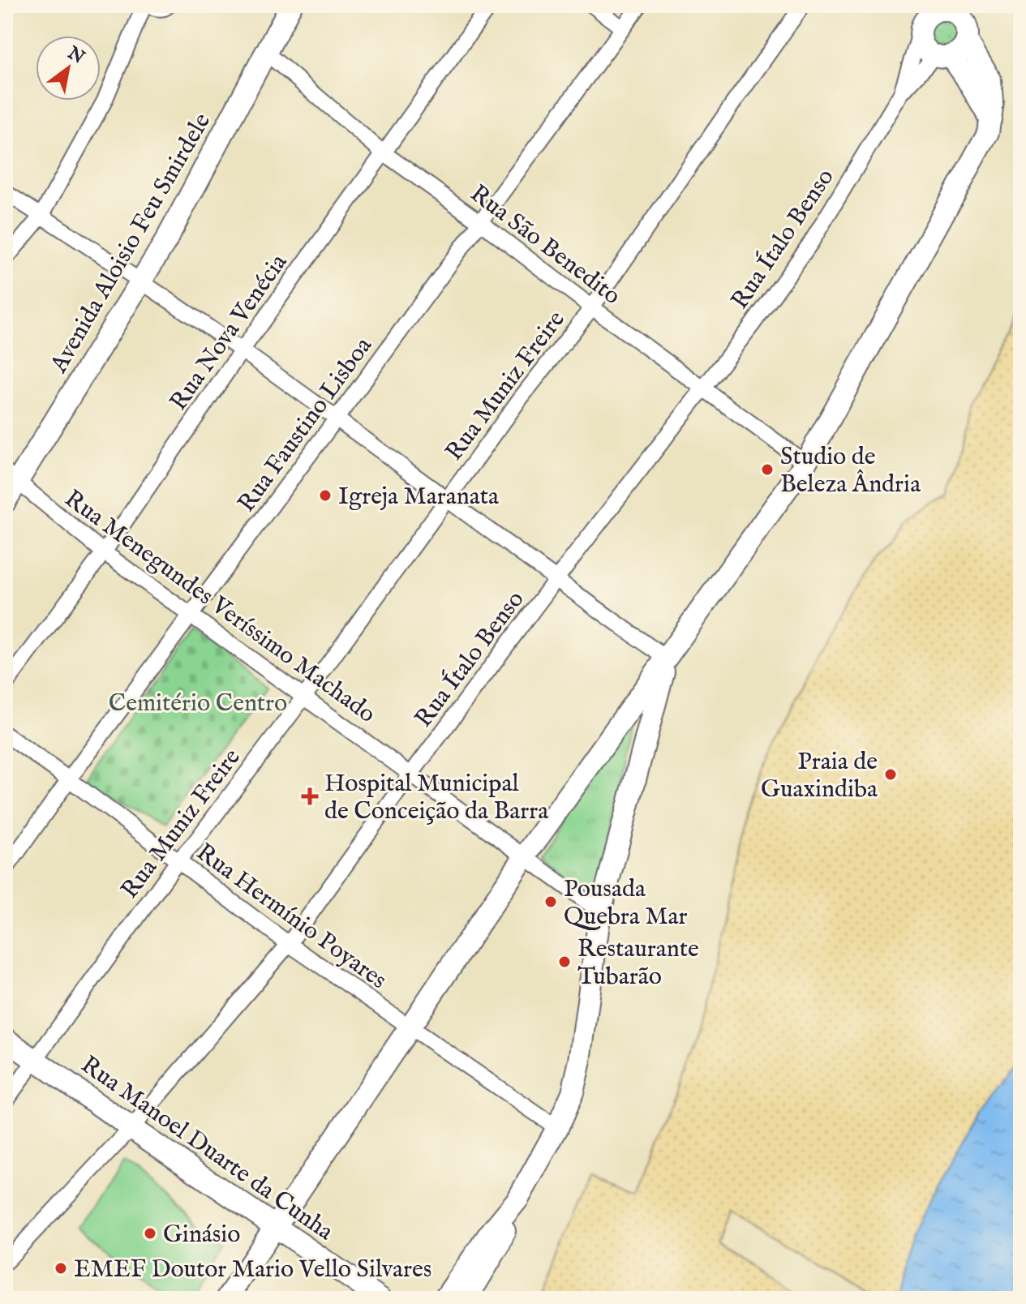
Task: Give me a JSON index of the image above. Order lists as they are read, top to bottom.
{
  "streets": {
    "street": [
      "Rua Ítalo Benso",
      "Avenida Aloisio Feu Smirdele",
      "Rua São Benedito",
      "Rua Nova Venécia",
      "Rua Muniz Freire",
      "Rua Faustino Lisboa",
      "Rua Menegundes Veríssimo Machado",
      "Rua Hermínio Poyares",
      "Rua Manoel Duarte da Cunha"
    ]
  },
  "crossings": [
    ["Rua Ítalo Benso", "Rua São Benedito"],
    ["Rua Ítalo Benso", "Rua Menegundes Veríssimo Machado"],
    ["Rua Ítalo Benso", "Rua Hermínio Poyares"],
    ["Rua Ítalo Benso", "Rua Manoel Duarte da Cunha"],
    ["Avenida Aloisio Feu Smirdele", "Rua São Benedito"],
    ["Avenida Aloisio Feu Smirdele", "Rua Menegundes Veríssimo Machado"],
    ["Rua São Benedito", "Rua Nova Venécia"],
    ["Rua São Benedito", "Rua Muniz Freire"],
    ["Rua São Benedito", "Rua Faustino Lisboa"],
    ["Rua Nova Venécia", "Rua Menegundes Veríssimo Machado"],
    ["Rua Muniz Freire", "Rua Menegundes Veríssimo Machado"],
    ["Rua Muniz Freire", "Rua Hermínio Poyares"],
    ["Rua Muniz Freire", "Rua Manoel Duarte da Cunha"],
    ["Rua Faustino Lisboa", "Rua Menegundes Veríssimo Machado"],
    ["Rua Faustino Lisboa", "Rua Hermínio Poyares"]
  ],
  "parks": ["Cemitério Centro"],
  "places": {
    "other": [
      "Studio de Beleza Ândria",
      "Igreja Maranata",
      "Praia de Guaxindiba",
      "Pousada Quebra Mar",
      "Restaurante Tubarão",
      "Ginásio",
      "EMEF Doutor Mario Vello Silvares"
    ],
    "health": ["Hospital Municipal de Conceição da Barra"]
  },
  "north": "top right"
}
